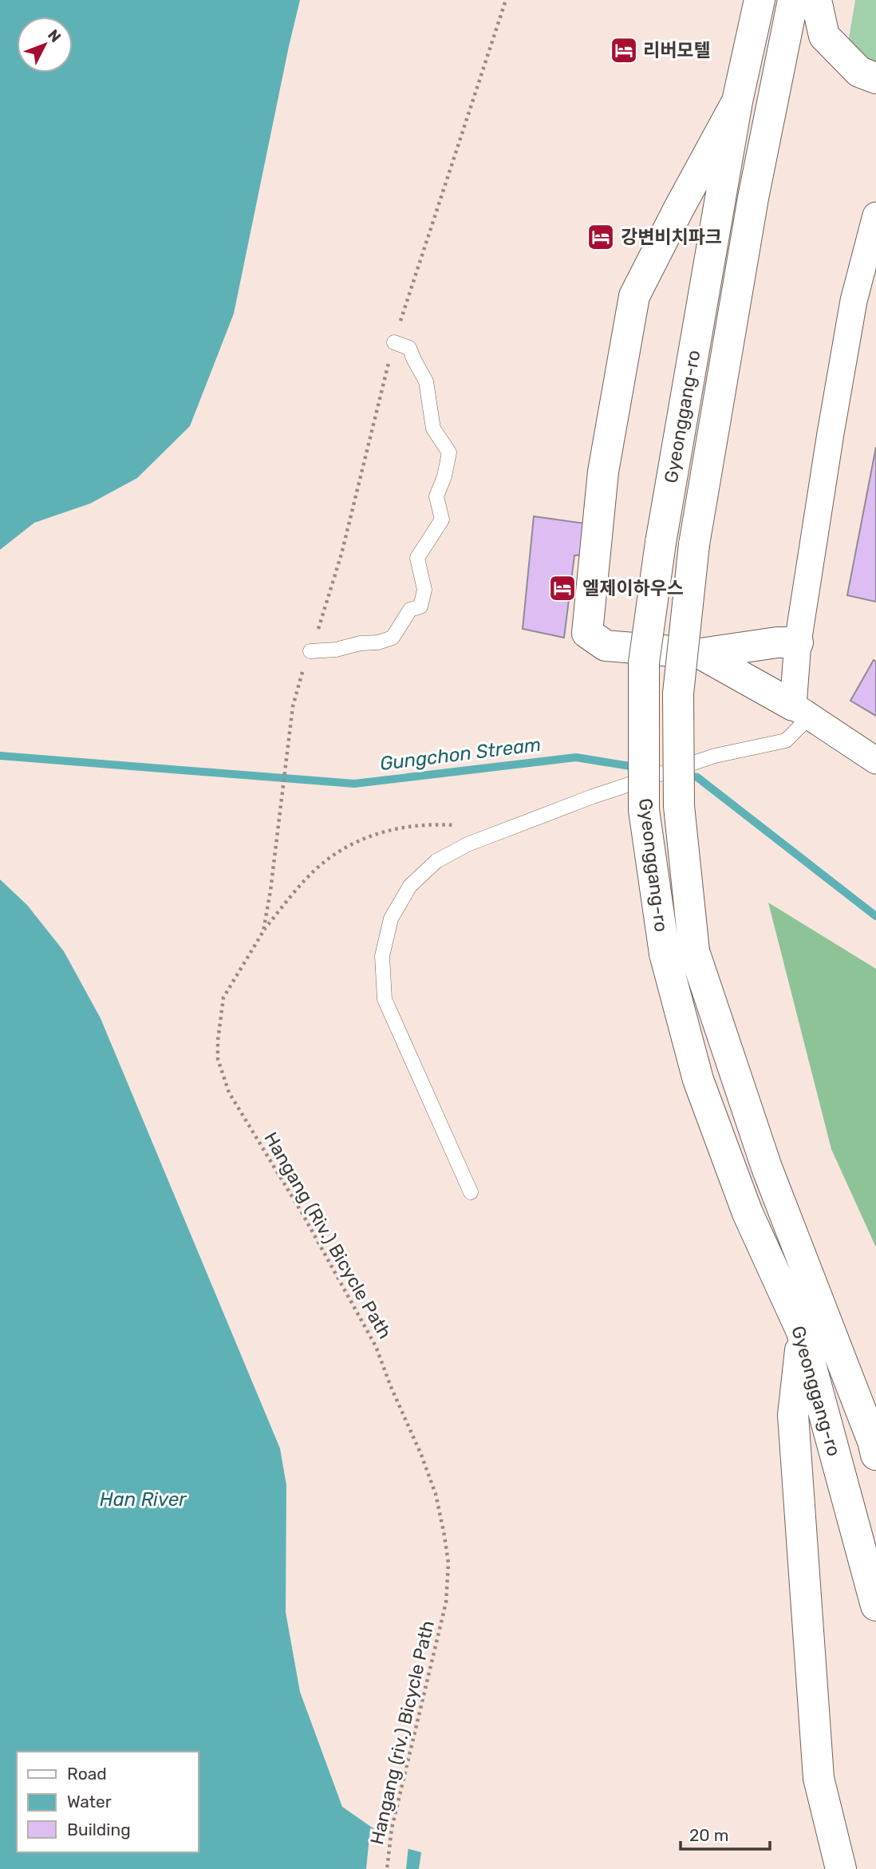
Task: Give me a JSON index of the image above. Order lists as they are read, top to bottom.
{
  "streets": {
    "main road": ["Gyeonggang-ro"],
    "path": ["Hangang (riv.) Bicycle Path"]
  },
  "water": ["Gungchon Stream", "Han River"],
  "places": {
    "hotel": ["리버모텔", "강변비치파크", "엘제이하우스"]
  },
  "legend": ["Road", "Water", "Building"],
  "scale_bar": "20 m",
  "north": "top right"
}
